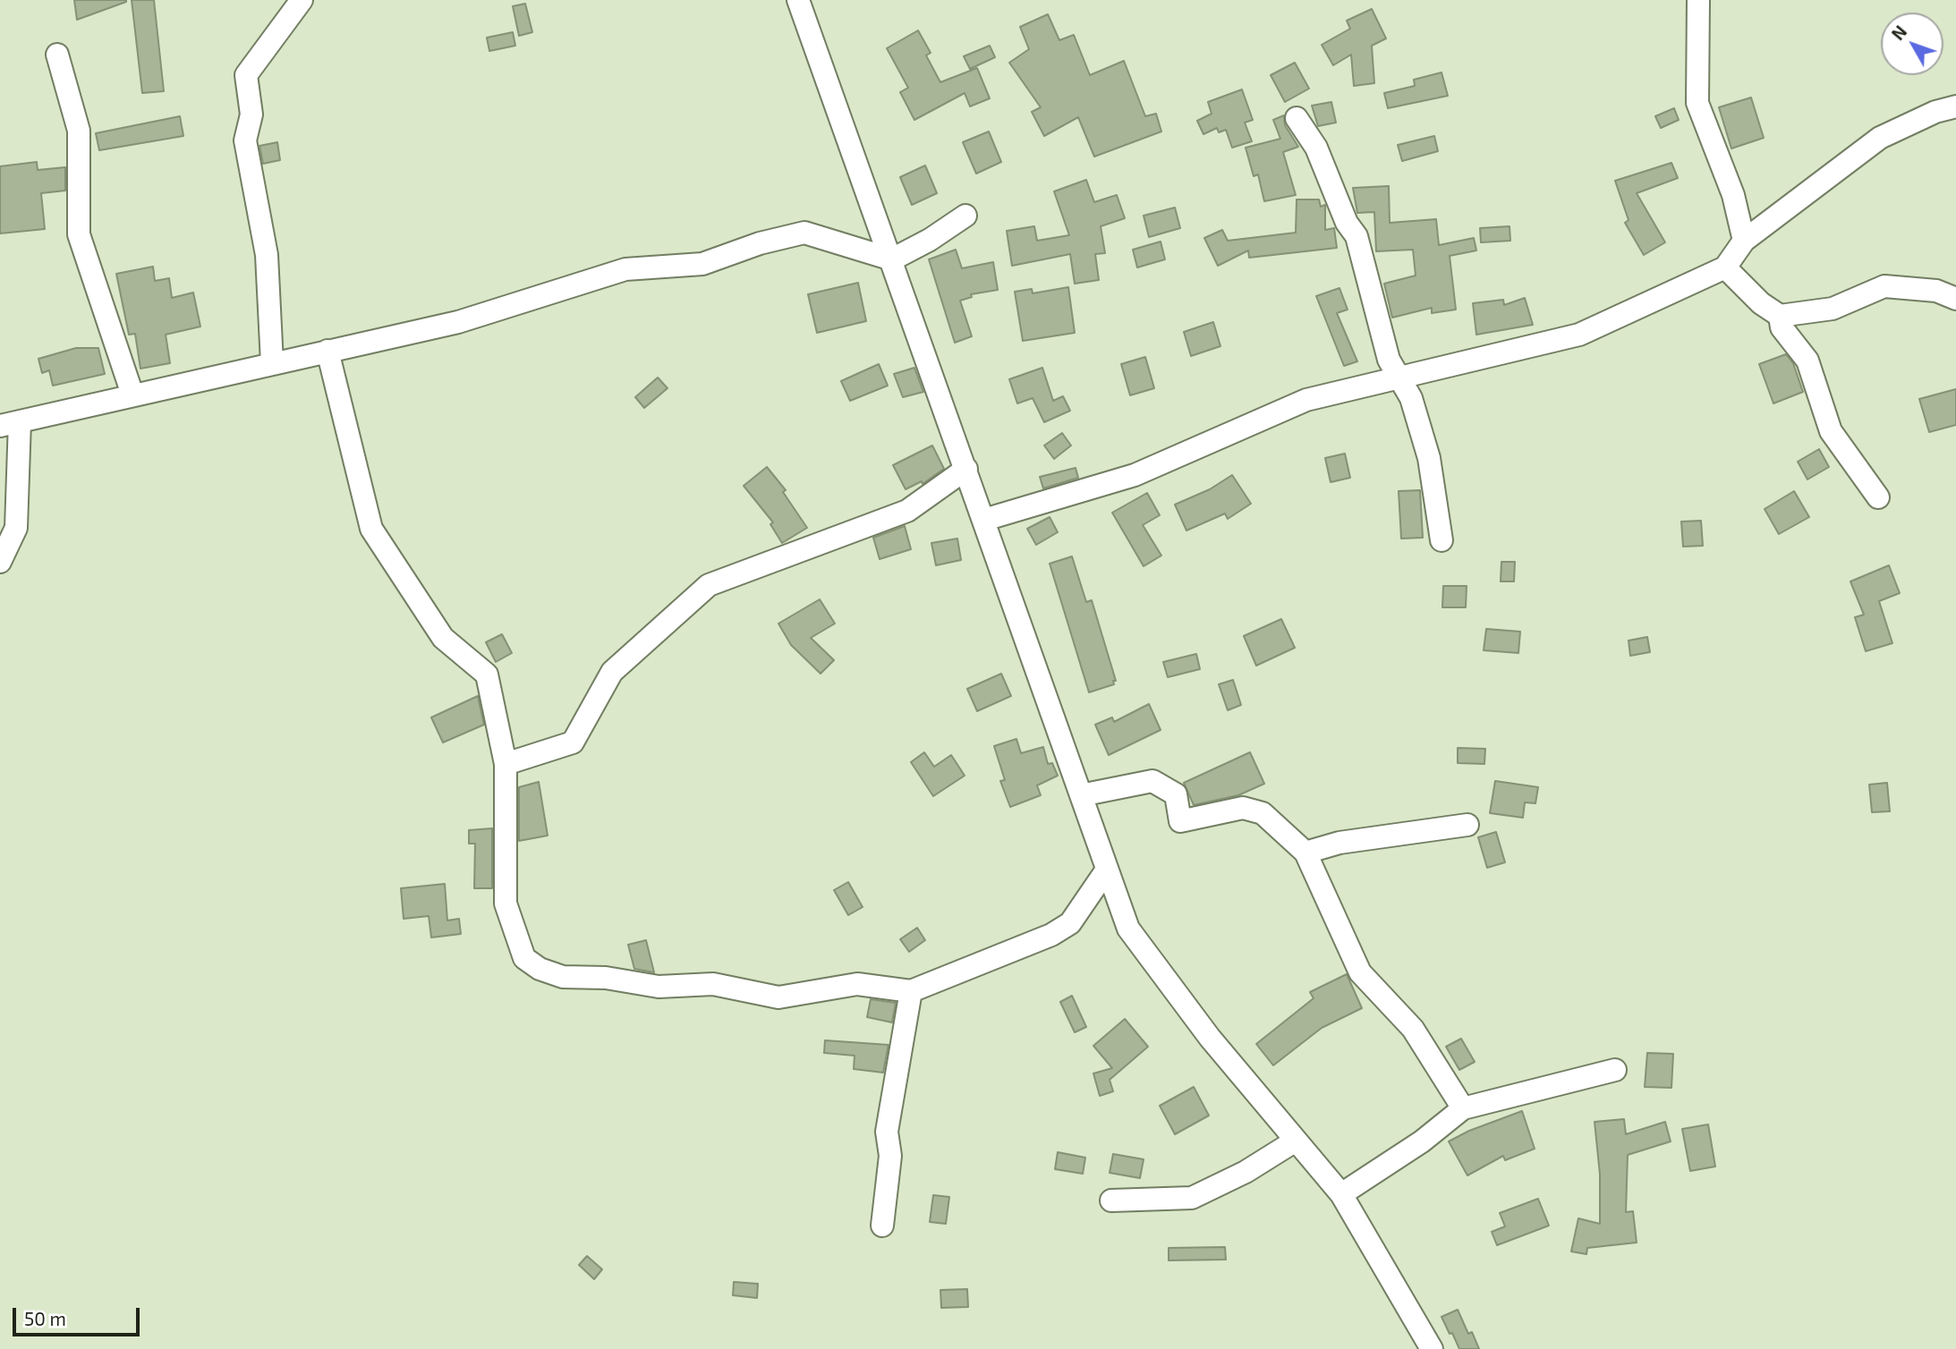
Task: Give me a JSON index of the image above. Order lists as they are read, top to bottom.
{
  "scale_bar": "50 m",
  "north": "top left"
}
